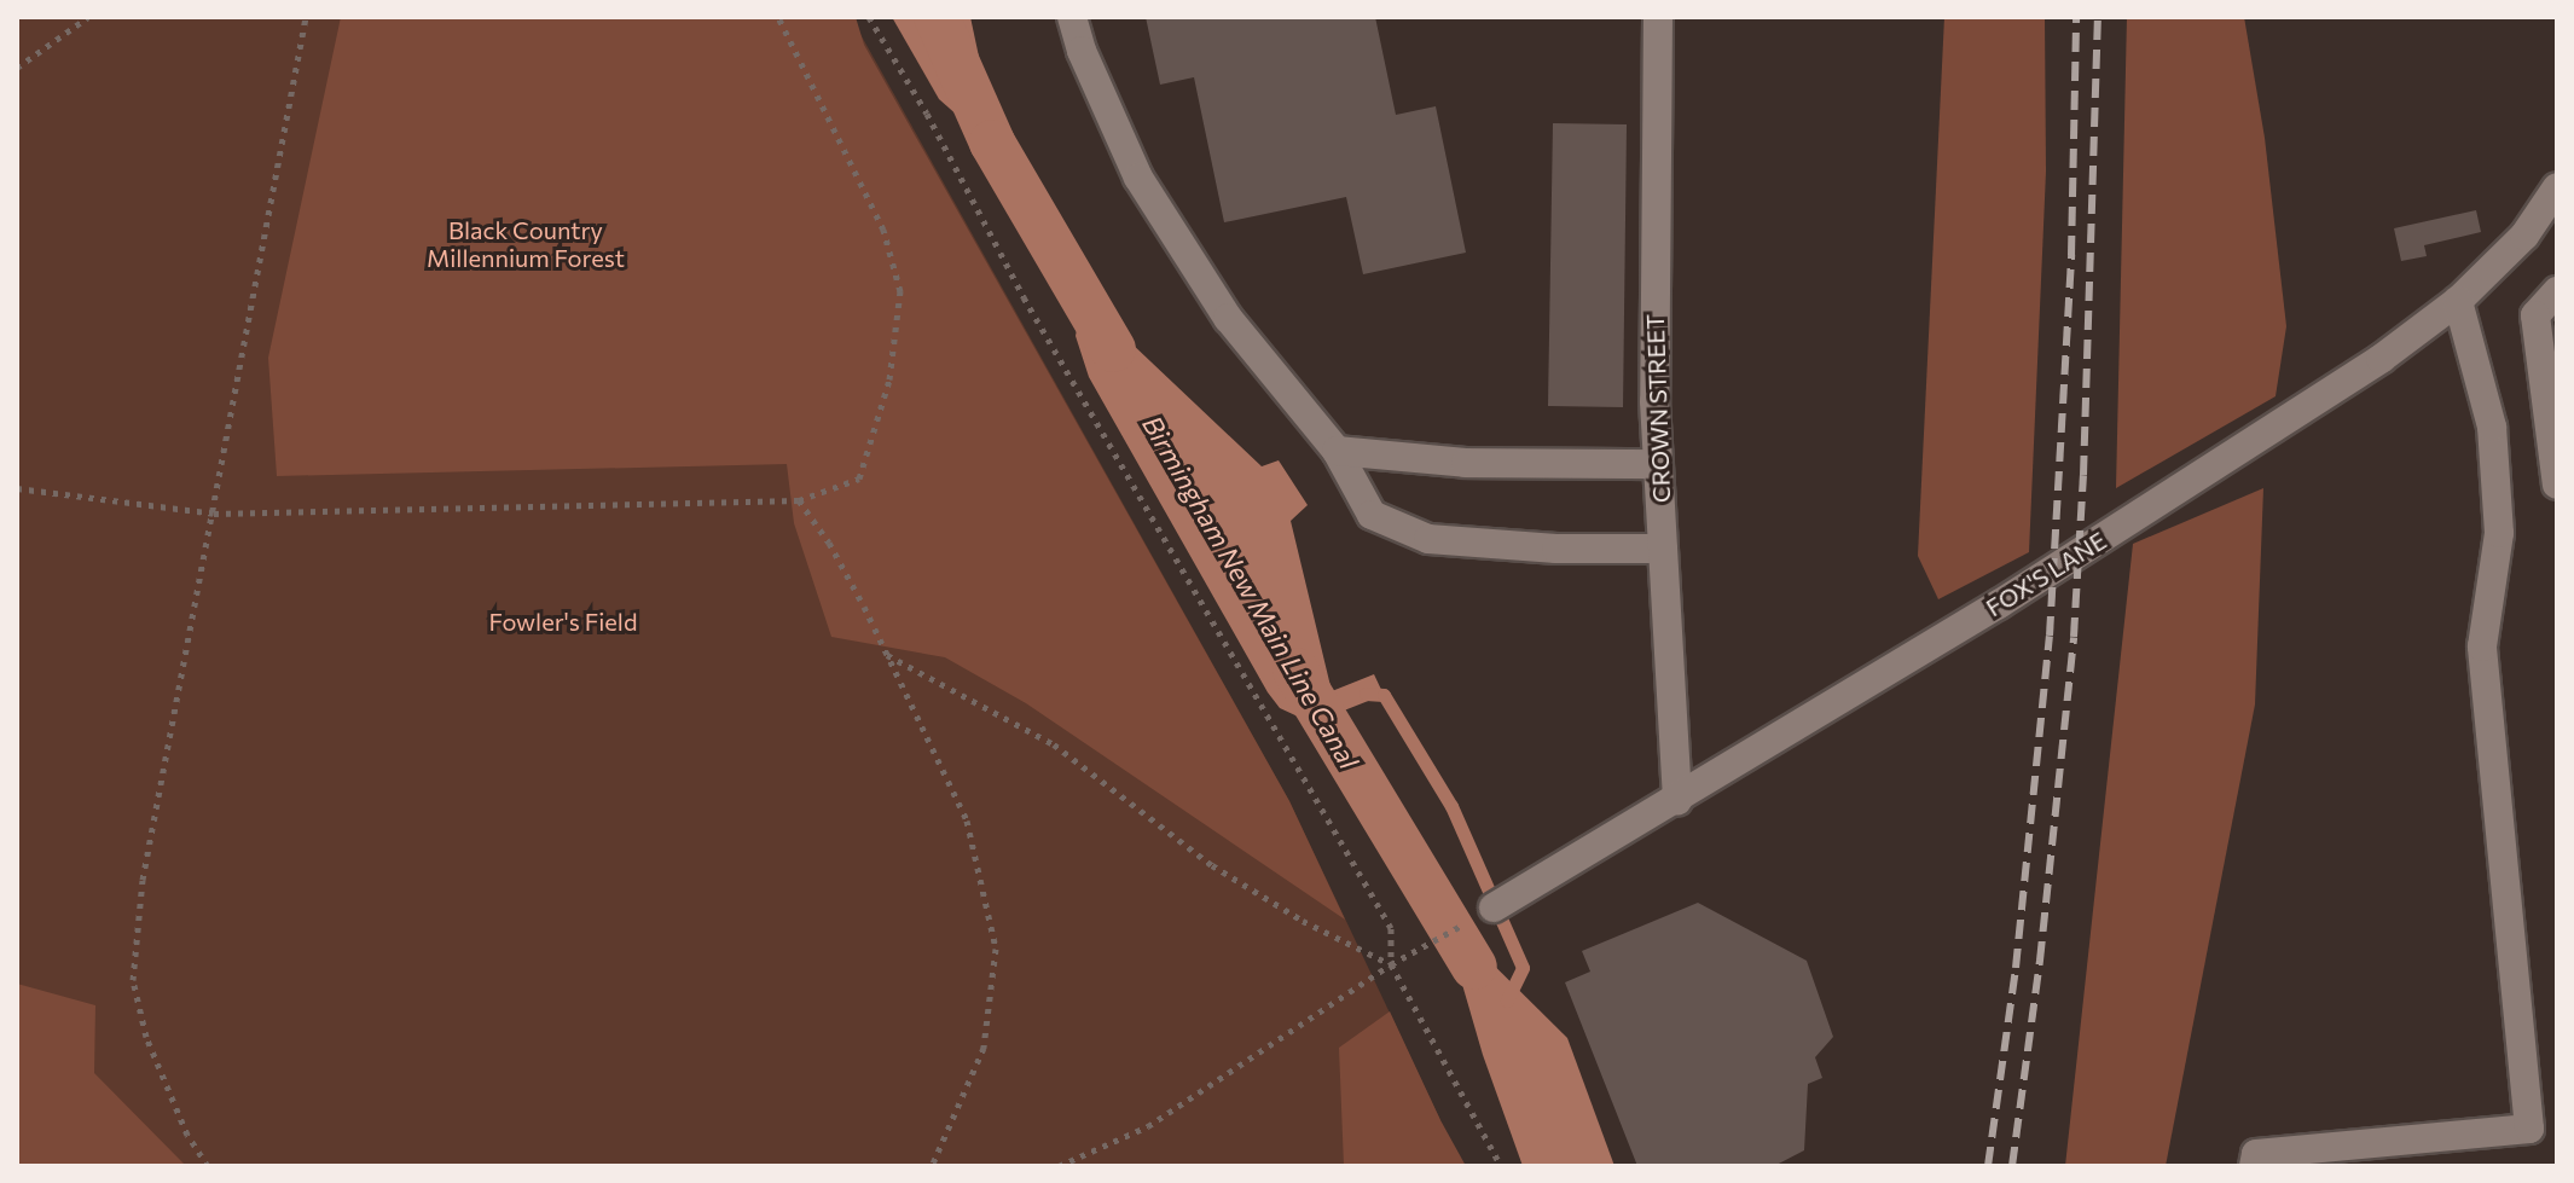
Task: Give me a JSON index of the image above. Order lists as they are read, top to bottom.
{
  "streets": {
    "street": ["CROWN STREET", "FOX'S LANE"]
  },
  "crossings": [
    ["CROWN STREET", "FOX'S LANE"]
  ],
  "water": ["Birmingham New Main Line Canal"],
  "parks": ["Black Country Millennium Forest", "Fowler's Field"]
}
